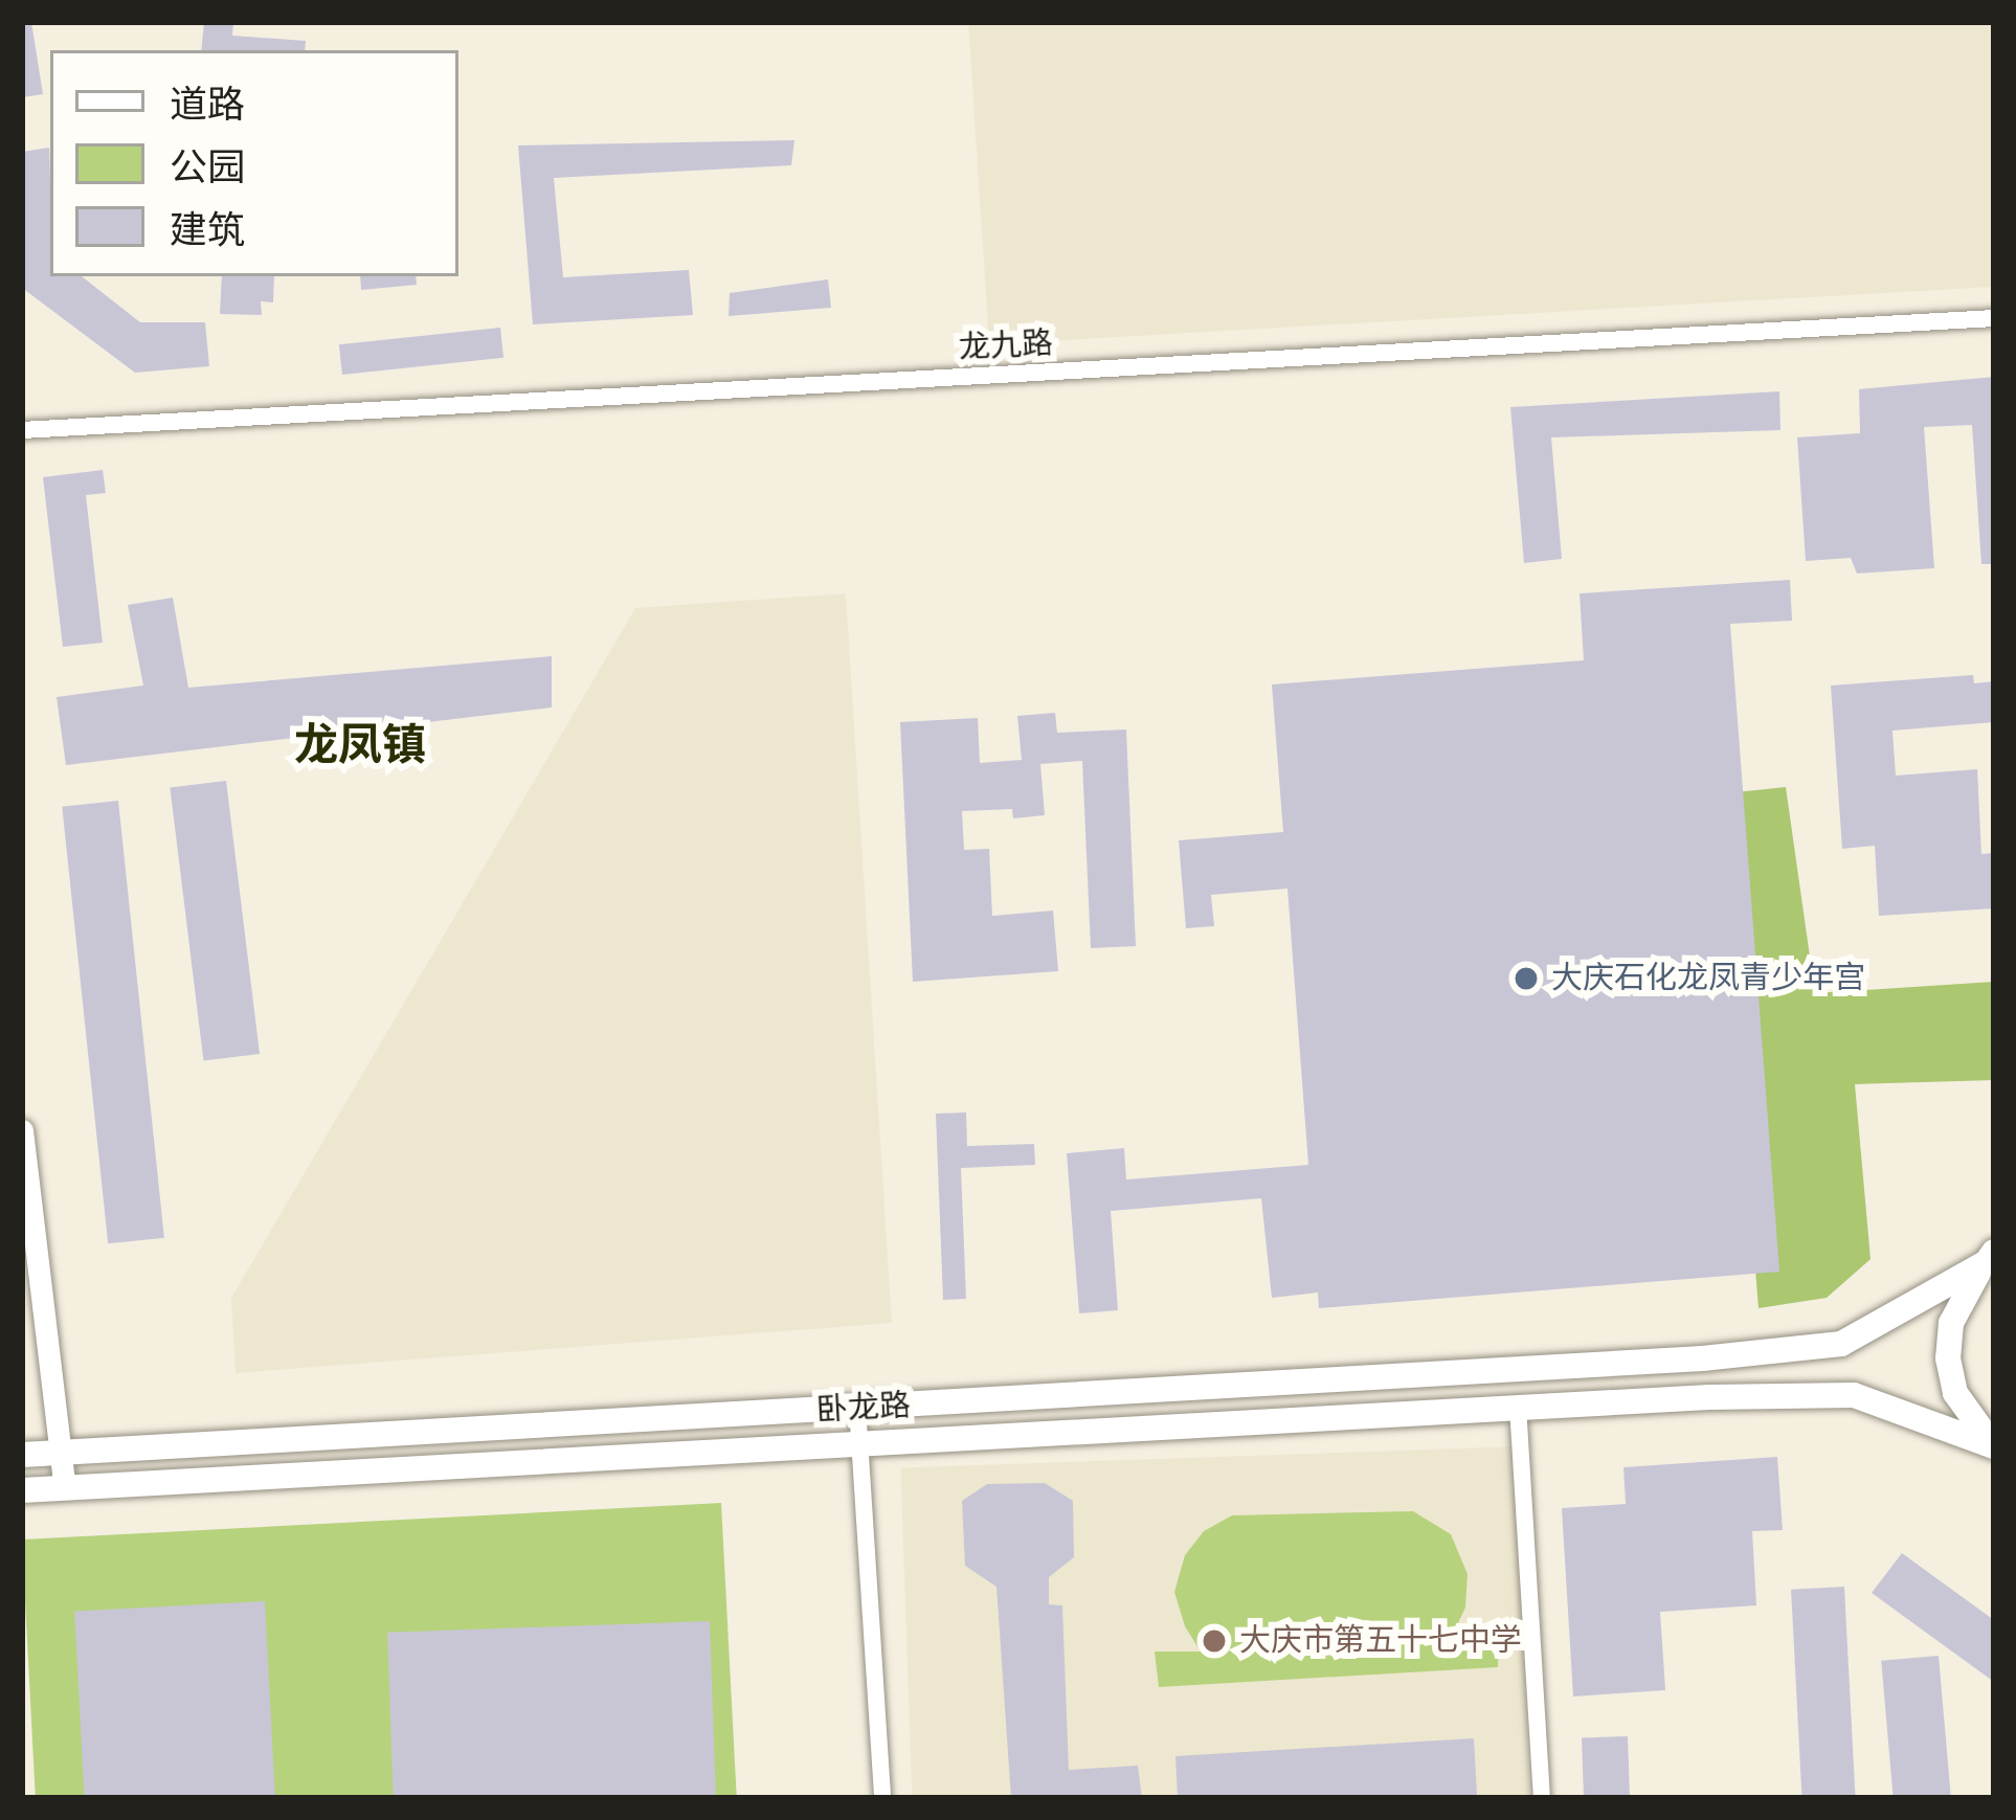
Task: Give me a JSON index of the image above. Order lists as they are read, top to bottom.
{
  "streets": {
    "main road": ["卧龙路"],
    "street": ["龙九路"]
  },
  "districts": ["龙凤镇"],
  "places": ["大庆石化龙凤青少年宫", "大庆市第五十七中学"],
  "legend": ["道路", "公园", "建筑"]
}
